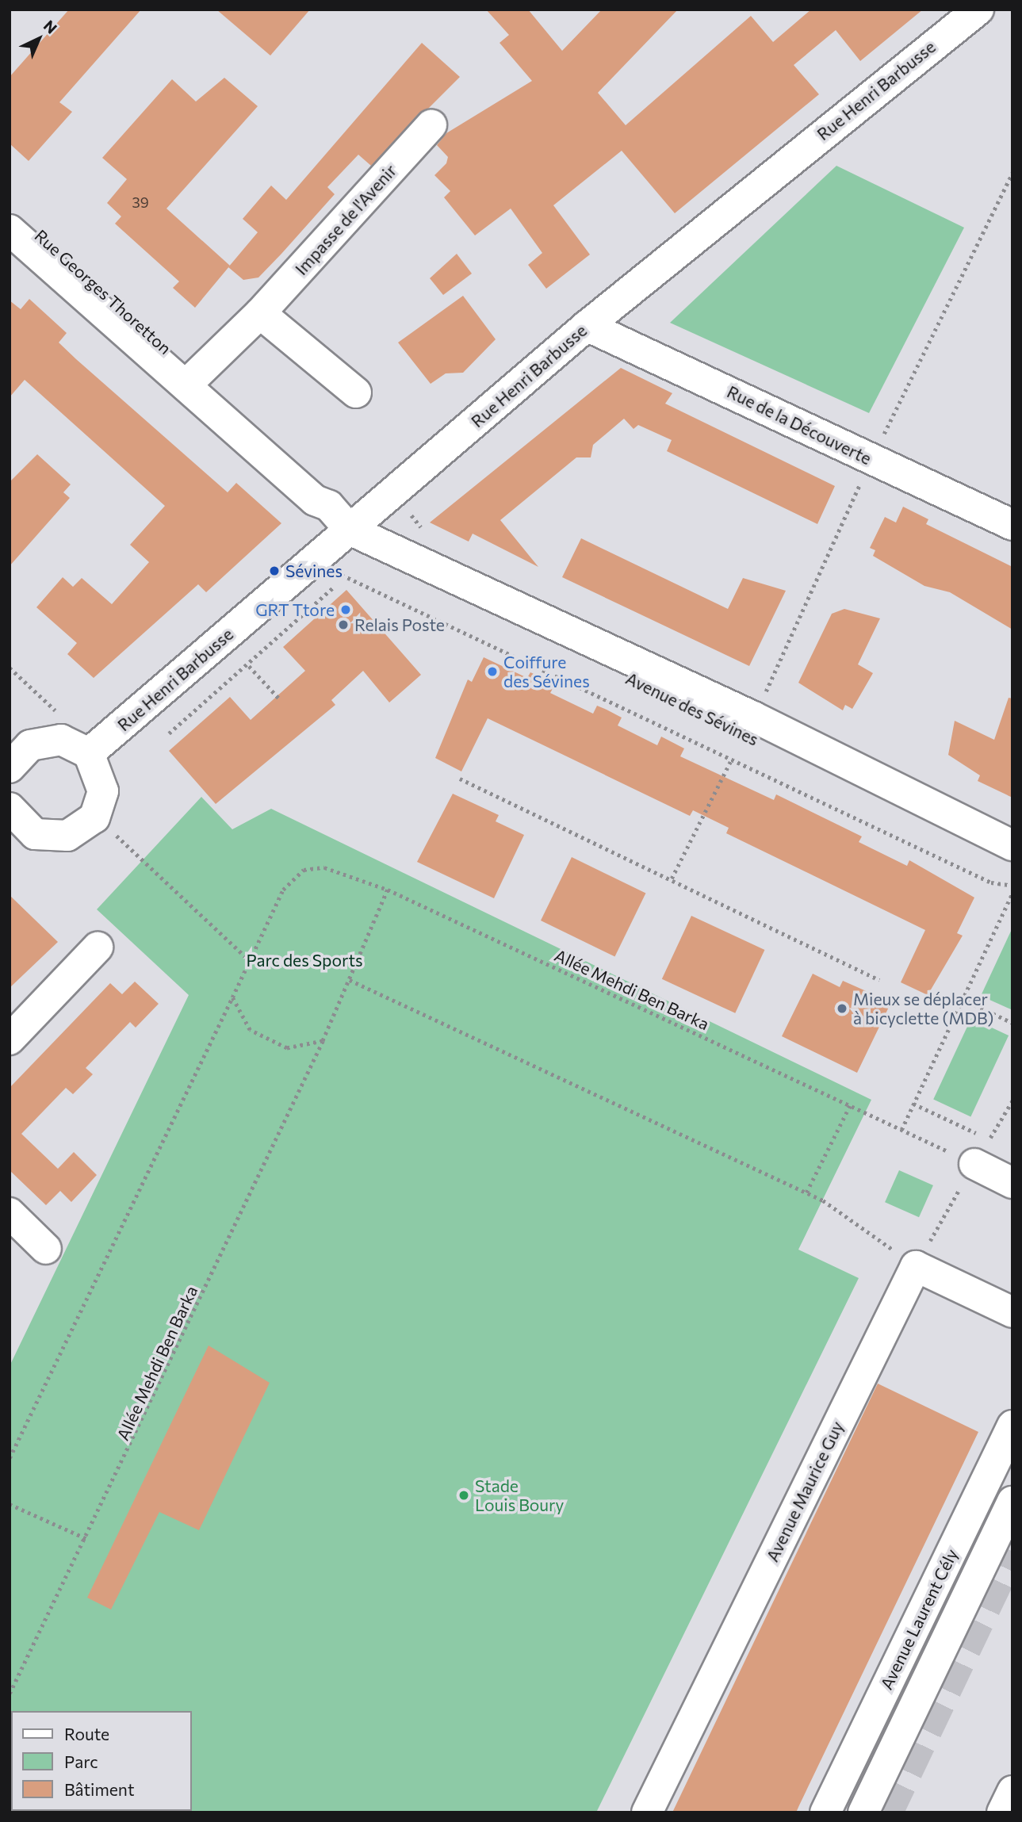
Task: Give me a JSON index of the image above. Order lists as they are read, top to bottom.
{
  "streets": {
    "main road": [
      "Rue Henri Barbusse",
      "Impasse de l'Avenir",
      "Rue Georges Thoretton",
      "Rue de la Découverte",
      "Avenue des Sévines",
      "Avenue Maurice Guy",
      "Avenue Laurent Cély"
    ],
    "path": ["Allée Mehdi Ben Barka"]
  },
  "crossings": [
    ["Rue Henri Barbusse", "Rue Georges Thoretton"],
    ["Rue Henri Barbusse", "Rue de la Découverte"],
    ["Rue Henri Barbusse", "Avenue des Sévines"],
    ["Rue Georges Thoretton", "Avenue des Sévines"]
  ],
  "parks": ["Parc des Sports"],
  "places": [
    "Sévines",
    "GRT Ttore",
    "Relais Poste",
    "Coiffure des Sévines",
    "Mieux se déplacer à bicyclette (MDB)",
    "Stade Louis Boury"
  ],
  "house_numbers": ["39"],
  "legend": ["Route", "Parc", "Bâtiment"],
  "north": "top right"
}
